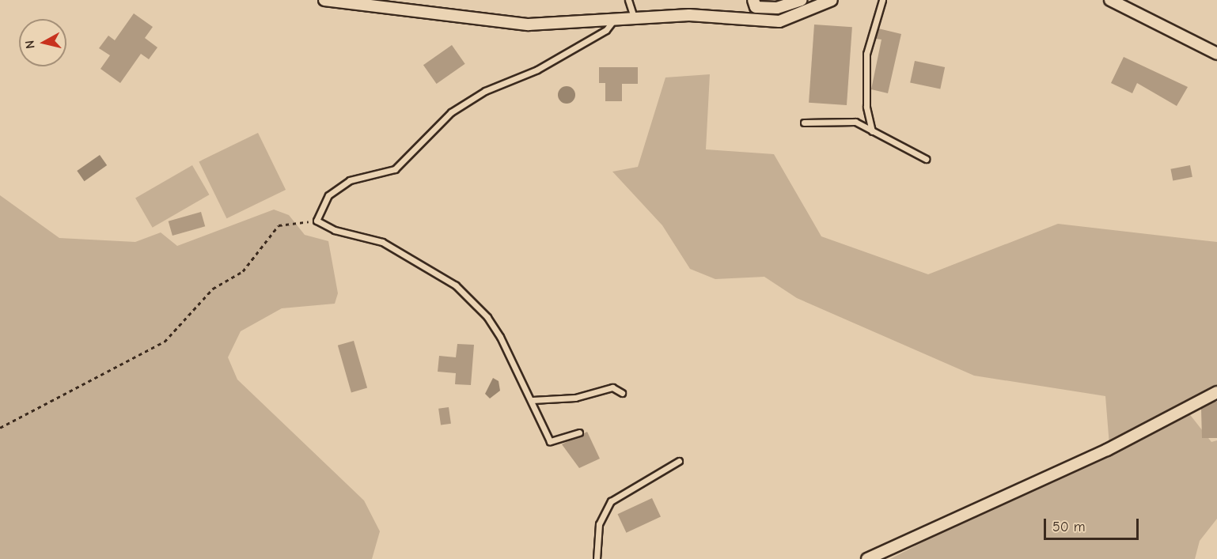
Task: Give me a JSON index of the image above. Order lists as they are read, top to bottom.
{
  "scale_bar": "50 m",
  "north": "left"
}
